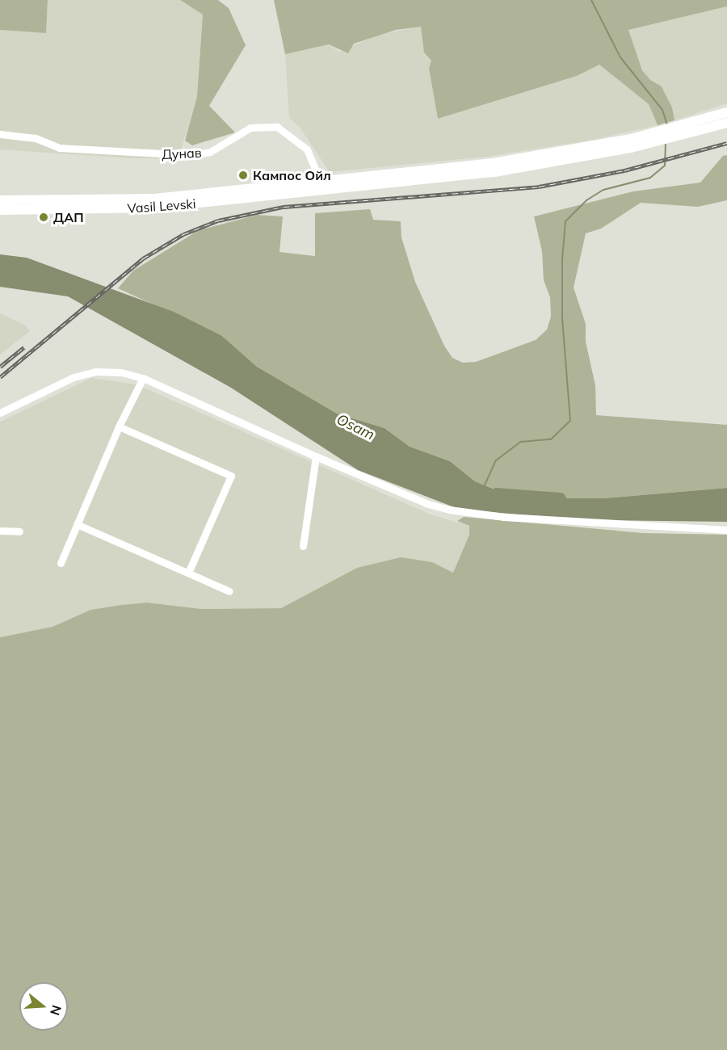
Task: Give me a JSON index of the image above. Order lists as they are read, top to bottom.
{
  "streets": {
    "main road": ["Vasil Levski"],
    "street": ["Дунав"]
  },
  "crossings": [
    ["Дунав", "Vasil Levski"]
  ],
  "water": ["Osam"],
  "places": ["Кампос Ойл", "ДАП"],
  "north": "right"
}
